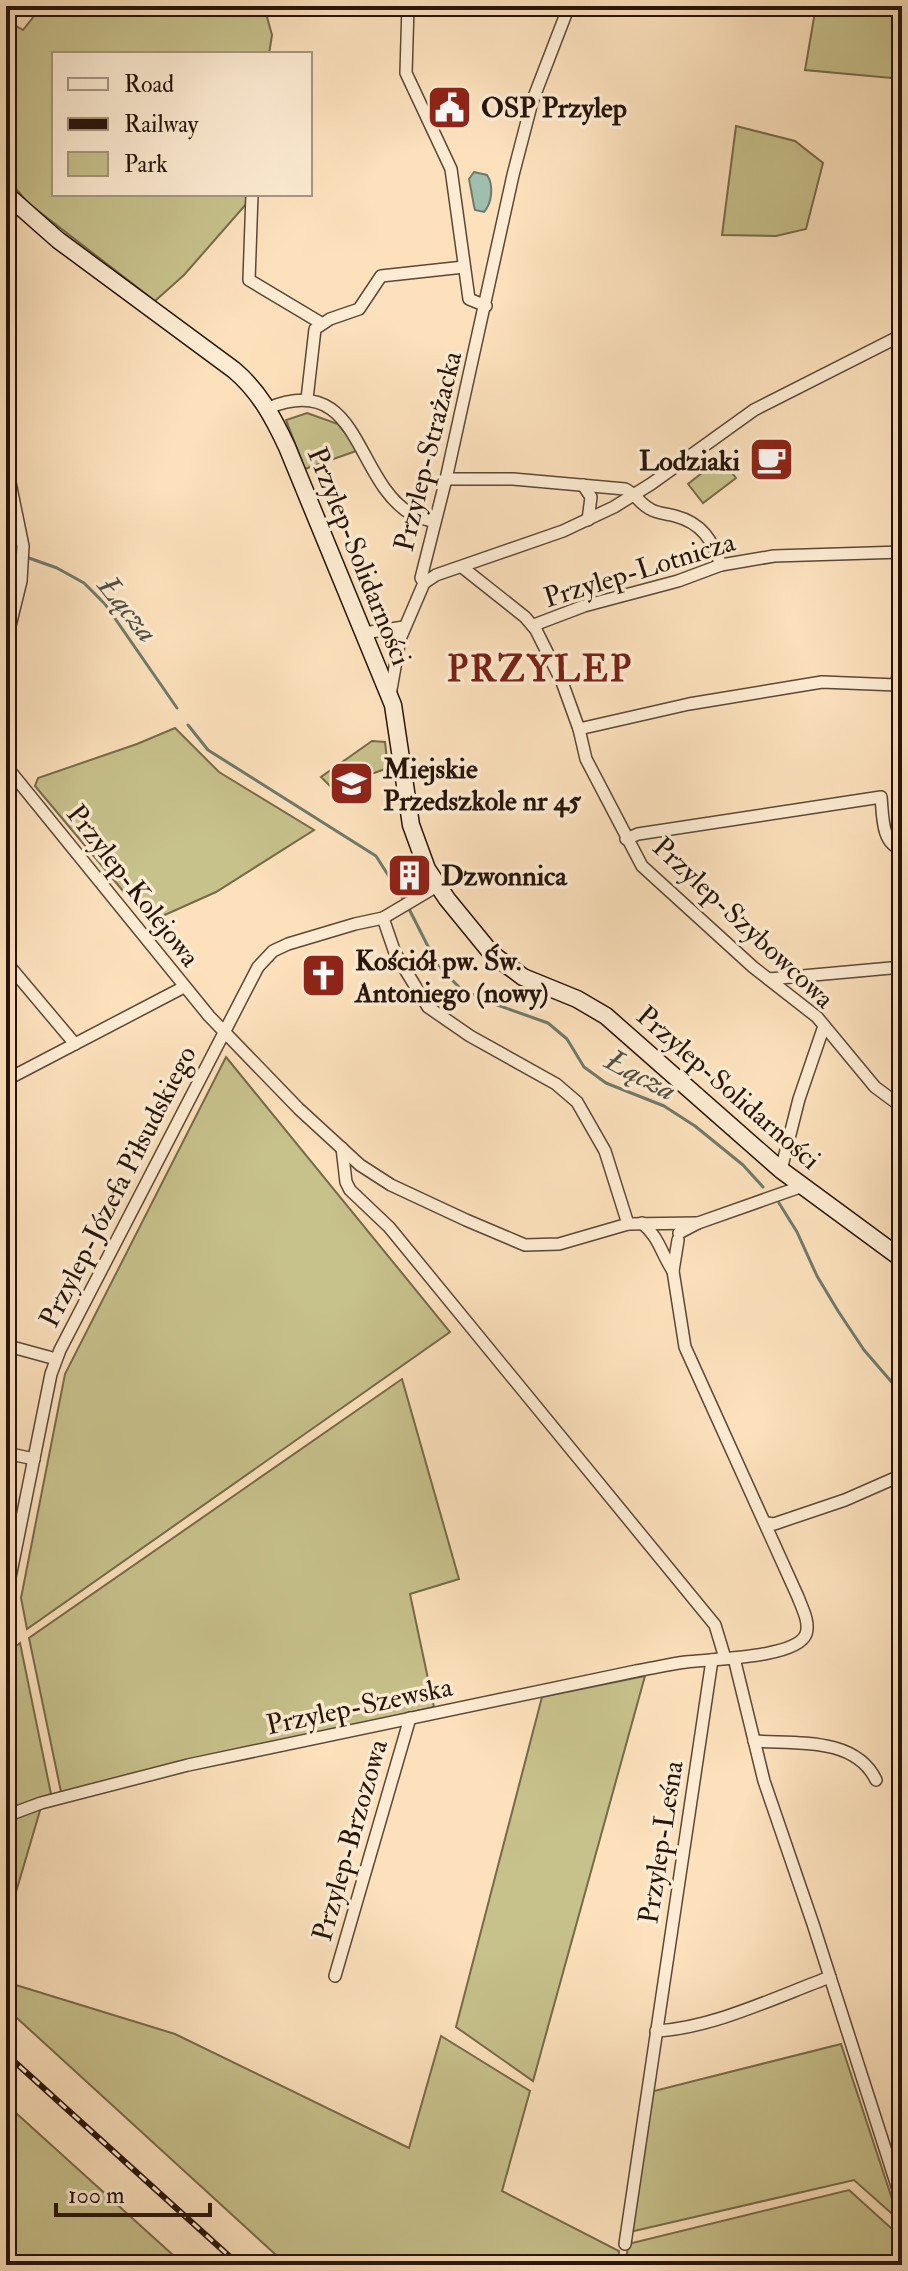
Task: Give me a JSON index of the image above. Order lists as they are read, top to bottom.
{
  "streets": {
    "main road": ["Przylep-Solidarności"],
    "street": [
      "Przylep-Strażacka",
      "Przylep-Lotnicza",
      "Przylep-Kolejowa",
      "Przylep-Szybowcowa",
      "Przylep-Józefa Piłsudskiego",
      "Przylep-Szewska",
      "Przylep-Brzozowa",
      "Przylep-Leśna"
    ]
  },
  "crossings": [
    ["Przylep-Strażacka", "Przylep-Solidarności"],
    ["Przylep-Solidarności", "Przylep-Szybowcowa"],
    ["Przylep-Solidarności", "Przylep-Józefa Piłsudskiego"],
    ["Przylep-Lotnicza", "Przylep-Szybowcowa"],
    ["Przylep-Kolejowa", "Przylep-Józefa Piłsudskiego"],
    ["Przylep-Szewska", "Przylep-Brzozowa"],
    ["Przylep-Szewska", "Przylep-Leśna"]
  ],
  "districts": ["PRZYLEP"],
  "water": ["Łącza"],
  "places": {
    "public building": ["OSP Przylep"],
    "cafe": ["Lodziaki"],
    "school or university": ["Miejskie Przedszkole nr 45"],
    "building": ["Dzwonnica"],
    "church": ["Kościół pw. Św. Antoniego (nowy)"]
  },
  "legend": ["Road", "Railway", "Park"],
  "scale_bar": "100 m"
}
